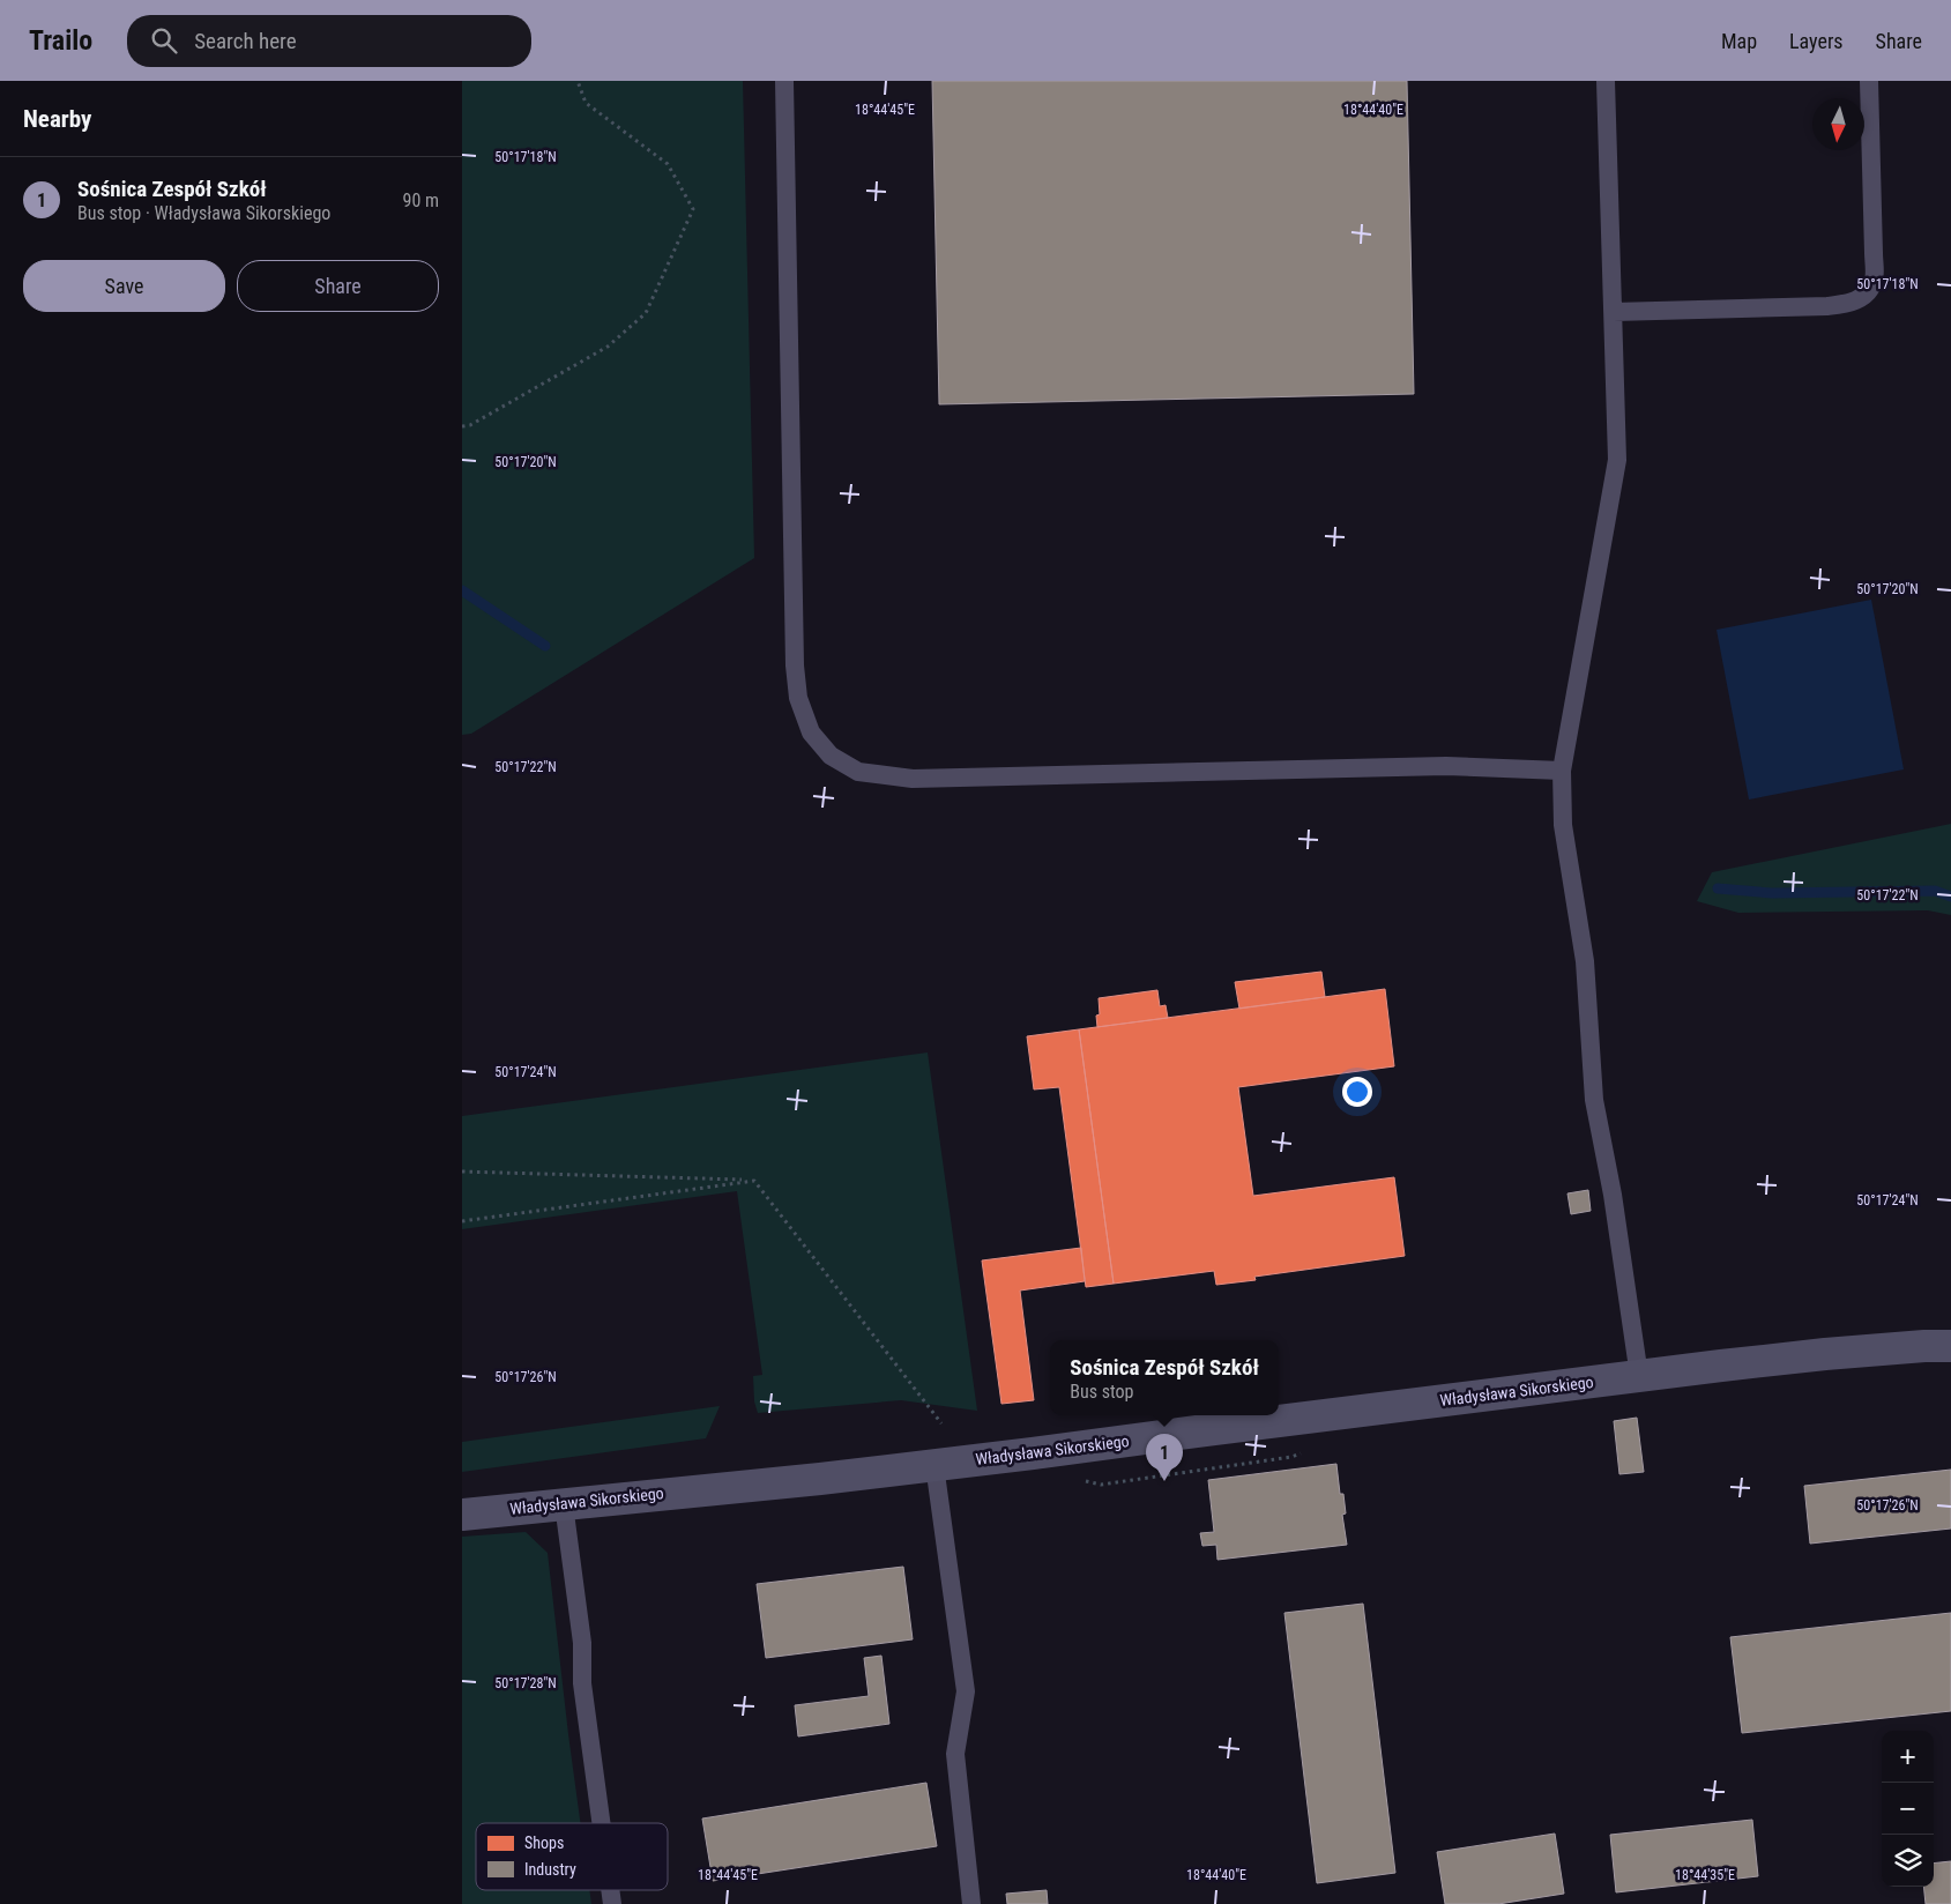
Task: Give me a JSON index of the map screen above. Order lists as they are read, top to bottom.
{
  "streets": {
    "street": ["Władysława Sikorskiego"]
  },
  "legend": ["Shops", "Industry"],
  "north": "bottom",
  "page": {
    "header": "Trailo",
    "search": "Search here",
    "nav": ["Map", "Layers", "Share"],
    "heading": "Nearby",
    "list": [
      {
        "mark": "1",
        "name": "Sośnica Zespół Szkół",
        "note": "Bus stop · Władysława Sikorskiego",
        "value": "90 m"
      }
    ],
    "buttons": ["Save", "Share"],
    "popup": ["Sośnica Zespół Szkół", "Bus stop"],
    "pins": "1",
    "map_buttons": ["+", "−"]
  },
  "coordinates": [
    "18°44'45\"E",
    "18°44'40\"E",
    "50°17'18\"N",
    "50°17'20\"N",
    "50°17'22\"N",
    "50°17'24\"N",
    "50°17'26\"N",
    "50°17'28\"N",
    "18°44'35\"E"
  ]
}
